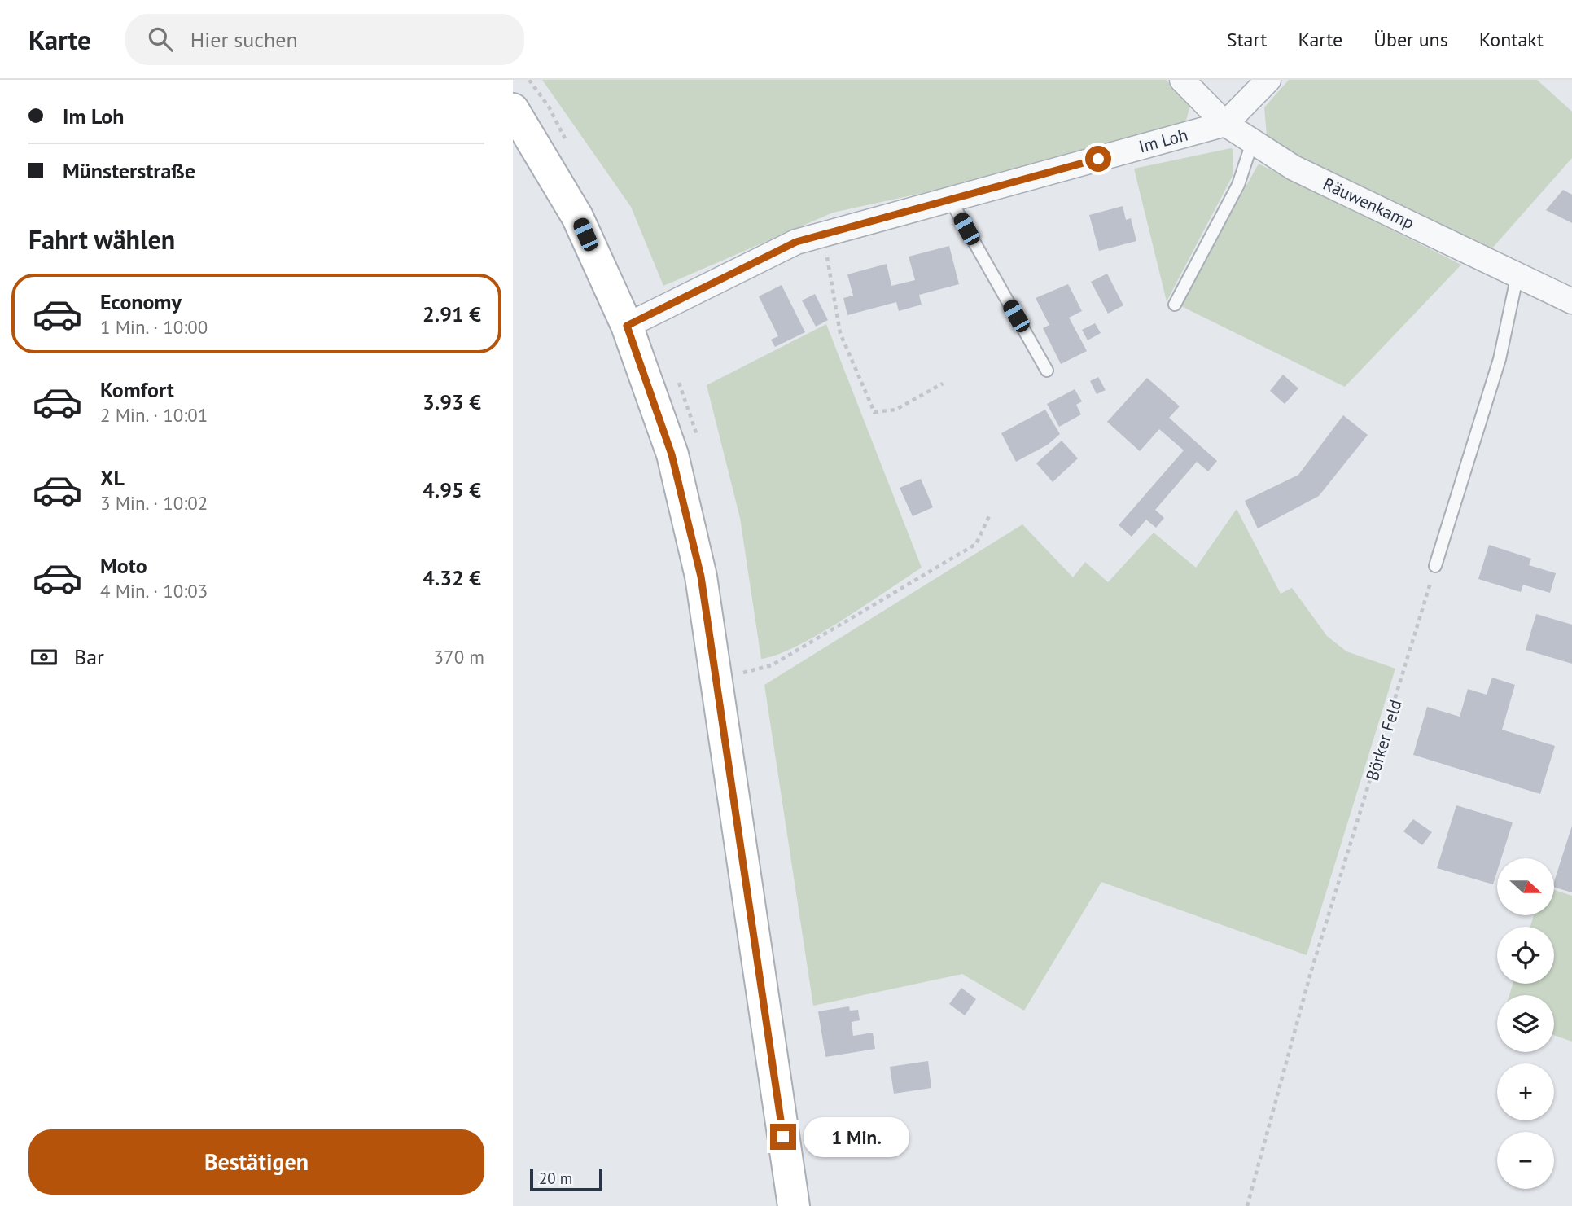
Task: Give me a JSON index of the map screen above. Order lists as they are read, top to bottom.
{
  "streets": {
    "street": ["Im Loh", "Räuwenkamp"],
    "path": ["Börker Feld"]
  },
  "crossings": [
    ["Im Loh", "Räuwenkamp"]
  ],
  "scale_bar": "20 m",
  "north": "right",
  "page": {
    "header": "Karte",
    "search": "Hier suchen",
    "nav": [
      "Start",
      "Karte",
      "Über uns",
      "Kontakt"
    ],
    "banner": ["Im Loh", "Münsterstraße"],
    "heading": "Fahrt wählen",
    "list": [
      {
        "name": "Economy",
        "note": "1 Min. · 10:00",
        "value": "2.91 €"
      },
      {
        "name": "Komfort",
        "note": "2 Min. · 10:01",
        "value": "3.93 €"
      },
      {
        "name": "XL",
        "note": "3 Min. · 10:02",
        "value": "4.95 €"
      },
      {
        "name": "Moto",
        "note": "4 Min. · 10:03",
        "value": "4.32 €"
      }
    ],
    "pay": ["Bar", "370 m"],
    "map_buttons": ["+", "−"],
    "bubble": "1 Min.",
    "buttons": "Bestätigen",
    "scale": "20 m"
  }
}
